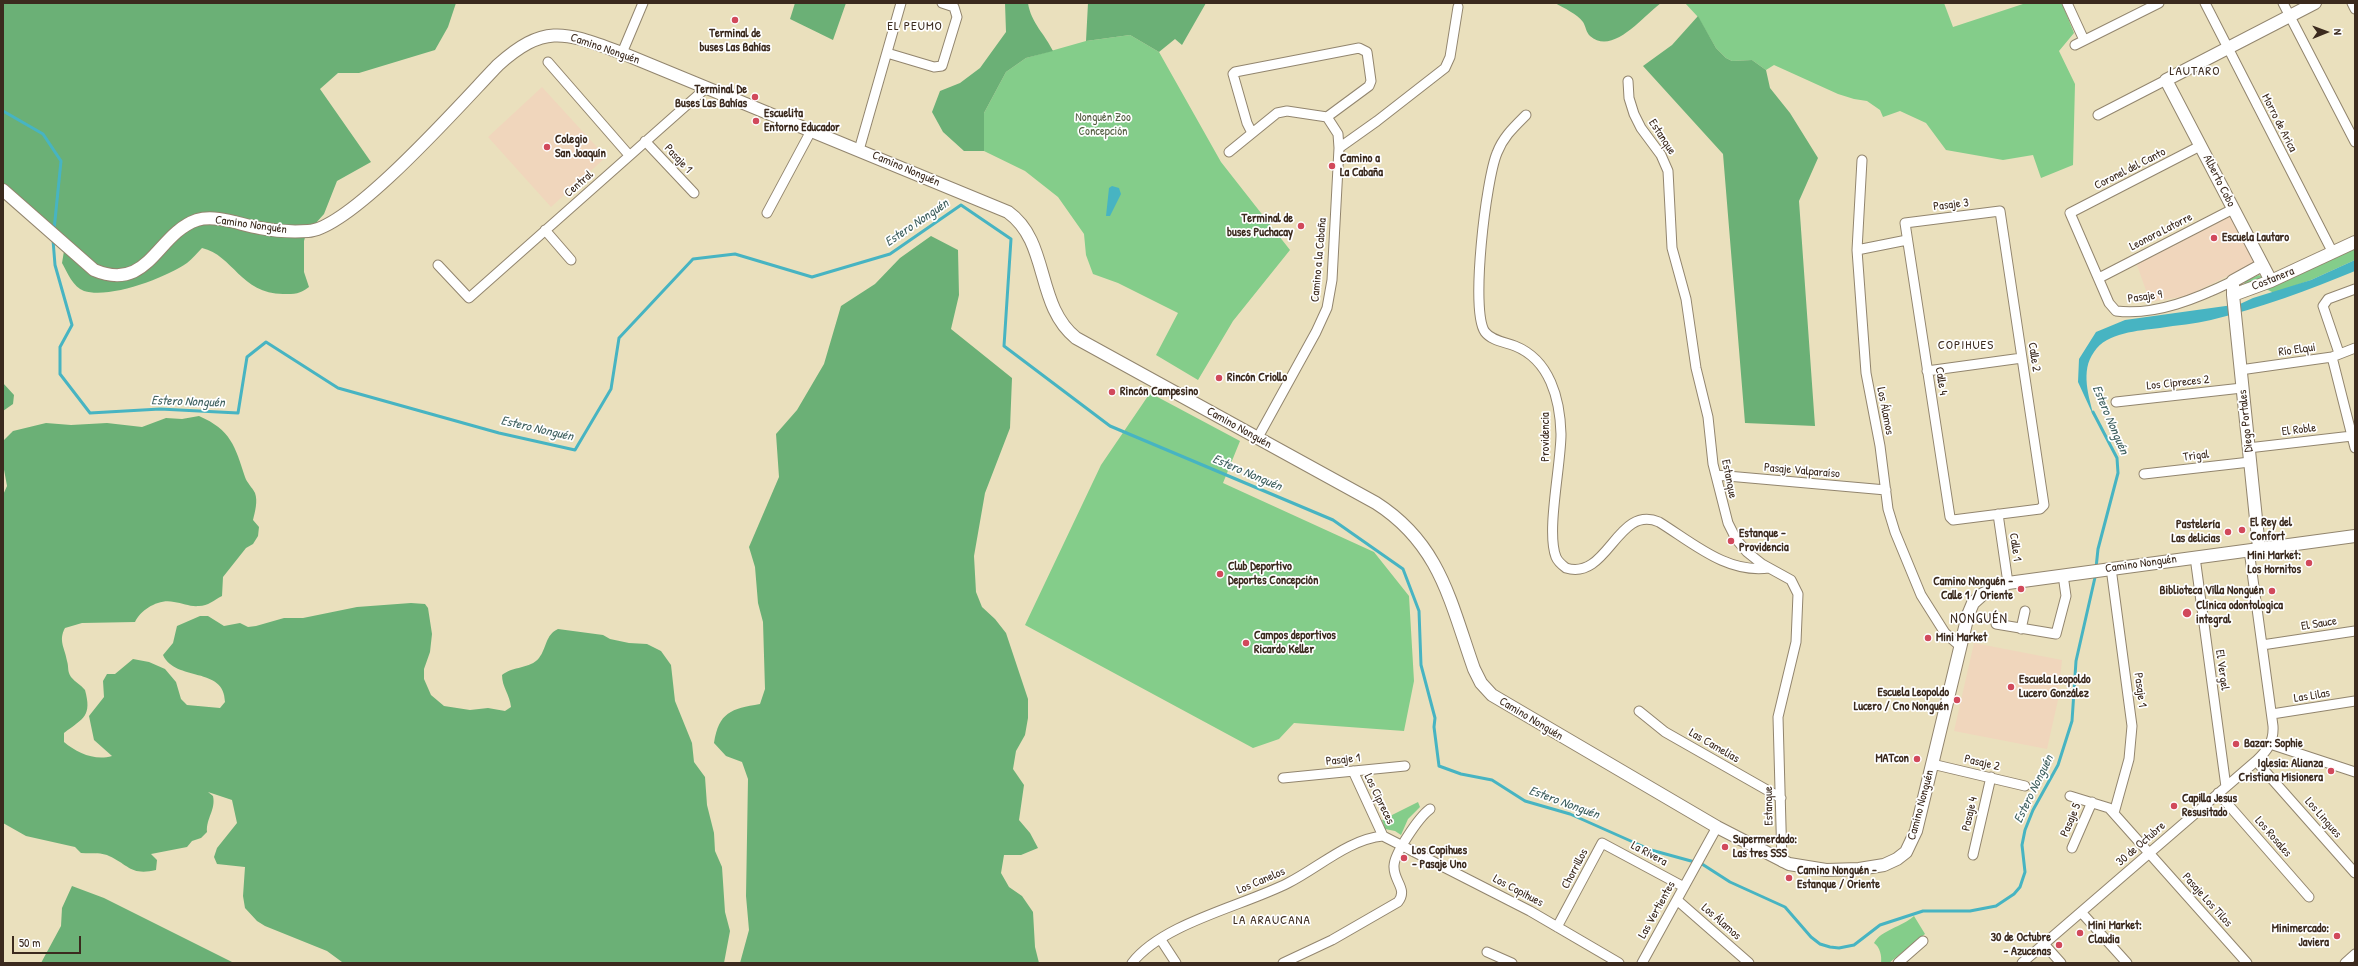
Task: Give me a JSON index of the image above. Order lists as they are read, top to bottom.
{
  "streets": {
    "main road": [
      "Camino Nonguén",
      "Alberto Cobo",
      "Costanera",
      "Diego Portales"
    ],
    "street": [
      "Morro de Arica",
      "Estanque",
      "Pasaje 1",
      "Coronel del Canto",
      "Central",
      "Pasaje 3",
      "Leonora Latorre",
      "Camino a la Cabaña",
      "Pasaje 9",
      "Río Elqui",
      "Calle 2",
      "Calle 4",
      "Los Cipreces 2",
      "Los Álamos",
      "El Roble",
      "Providencia",
      "Trigal",
      "Pasaje Valparaíso",
      "Calle 1",
      "El Sauce",
      "El Vergel",
      "Las Lilas",
      "Las Camelias",
      "Pasaje 2",
      "Los Cipreces",
      "Pasaje 4",
      "Los Lingues",
      "Pasaje 5",
      "Los Rosales",
      "30 de Octubre",
      "La Rivera",
      "Chorrillos",
      "Los Canelos",
      "Los Copihues",
      "Pasaje Los Tilos",
      "Las Vertientes"
    ]
  },
  "crossings": [
    ["Camino Nonguén", "Estanque"],
    ["Camino Nonguén", "Pasaje 1"],
    ["Camino Nonguén", "Central"],
    ["Camino Nonguén", "Camino a la Cabaña"],
    ["Camino Nonguén", "Los Álamos"],
    ["Camino Nonguén", "Diego Portales"],
    ["Camino Nonguén", "Calle 1"],
    ["Camino Nonguén", "El Vergel"],
    ["Camino Nonguén", "Pasaje 2"],
    ["Camino Nonguén", "Las Vertientes"],
    ["Morro de Arica", "Costanera"],
    ["Estanque", "Providencia"],
    ["Estanque", "Pasaje Valparaíso"],
    ["Estanque", "Las Camelias"],
    ["Pasaje 1", "Central"],
    ["Pasaje 1", "Los Cipreces"],
    ["Coronel del Canto", "Alberto Cobo"],
    ["Coronel del Canto", "Pasaje 9"],
    ["Alberto Cobo", "Leonora Latorre"],
    ["Alberto Cobo", "Costanera"],
    ["Pasaje 3", "Calle 2"],
    ["Pasaje 3", "Calle 4"],
    ["Leonora Latorre", "Pasaje 9"],
    ["Costanera", "Pasaje 9"],
    ["Costanera", "Diego Portales"],
    ["Río Elqui", "Diego Portales"],
    ["Calle 2", "Calle 4"],
    ["Calle 2", "Calle 1"],
    ["Calle 4", "Calle 1"],
    ["Los Cipreces 2", "Diego Portales"],
    ["Los Álamos", "Pasaje Valparaíso"],
    ["Los Álamos", "Las Vertientes"],
    ["Diego Portales", "El Roble"],
    ["Diego Portales", "Trigal"],
    ["El Vergel", "30 de Octubre"],
    ["Pasaje 2", "Pasaje 4"],
    ["Los Cipreces", "Los Canelos"],
    ["Los Lingues", "30 de Octubre"],
    ["Los Rosales", "30 de Octubre"],
    ["30 de Octubre", "Pasaje Los Tilos"],
    ["La Rivera", "Chorrillos"],
    ["La Rivera", "Las Vertientes"],
    ["Chorrillos", "Los Copihues"]
  ],
  "districts": [
    "EL PEUMO",
    "LAUTARO",
    "COPIHUES",
    "NONGUÉN",
    "LA ARAUCANA"
  ],
  "water": ["Estero Nonguén"],
  "parks": ["Nonguén Zoo Concepción"],
  "places": [
    "Terminal de buses Las Bahías",
    "Terminal De Buses Las Bahías",
    "Escuelita Entorno Educador",
    "Colegio San Joaquín",
    "Camino a La Cabaña",
    "Terminal de buses Puchacay",
    "Escuela Lautaro",
    "Rincón Criollo",
    "Rincón Campesino",
    "El Rey del Confort",
    "Pastelería Las delicias",
    "Estanque - Providencia",
    "Mini Market: Los Hornitos",
    "Club Deportivo Deportes Concepción",
    "Camino Nonguén - Calle 1 / Oriente",
    "Biblioteca Villa Nonguén",
    "Clínica odontologica integral",
    "Mini Market",
    "Campos deportivos Ricardo Keller",
    "Escuela Leopoldo Lucero González",
    "Escuela Leopoldo Lucero / Cno Nonguén",
    "Bazar: Sophie",
    "MATcon",
    "Iglesia: Alianza Cristiana Misionera",
    "Capilla Jesus Resusitado",
    "Supermerdado: Las tres SSS",
    "Los Copihues - Pasaje Uno",
    "Camino Nonguén - Estanque / Oriente",
    "Mini Market: Claudia",
    "Minimercado: Javiera",
    "30 de Octubre - Azucenas"
  ],
  "scale_bar": "50 m",
  "north": "right"
}
